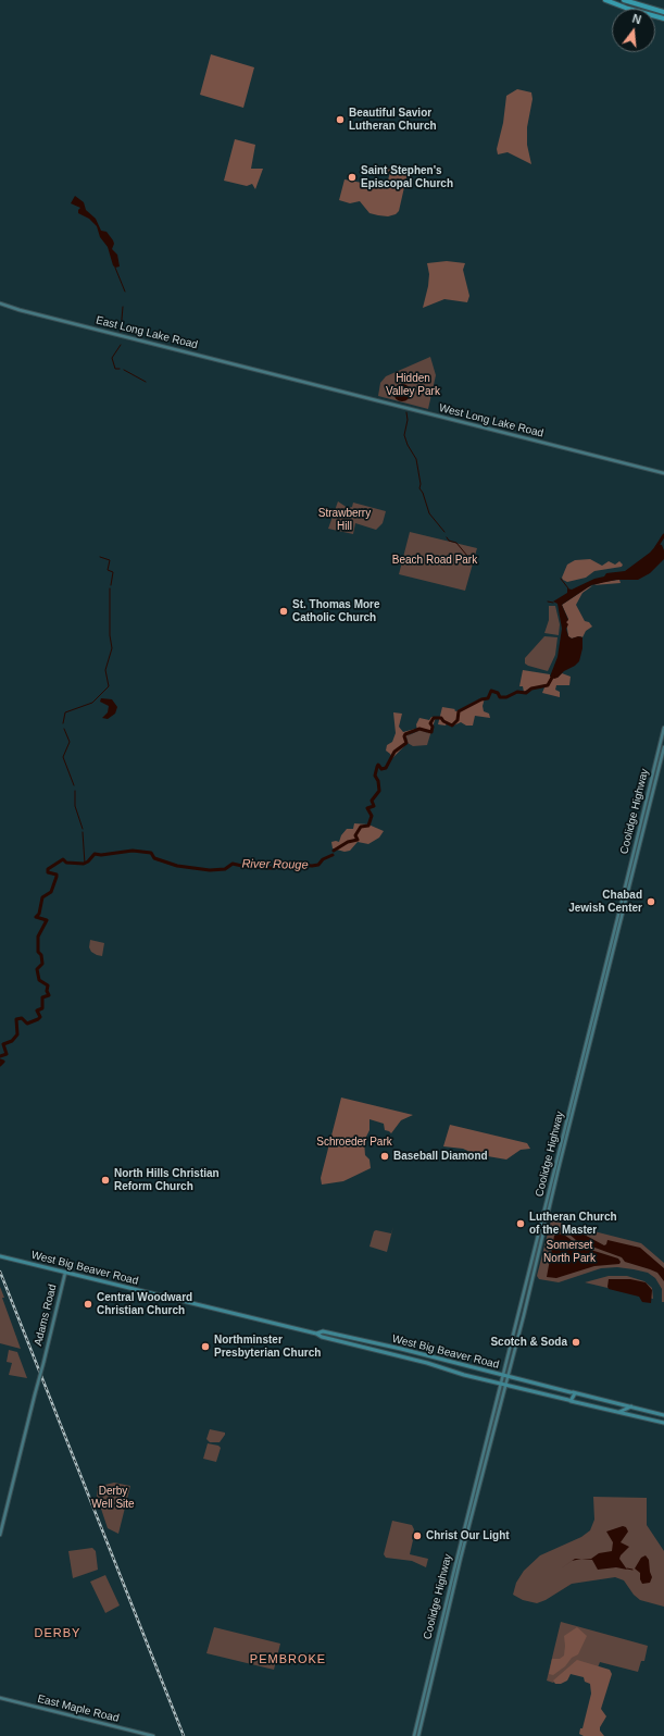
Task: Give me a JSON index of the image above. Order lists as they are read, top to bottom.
{
  "streets": {
    "main road": [
      "East Long Lake Road",
      "West Long Lake Road",
      "Coolidge Highway",
      "West Big Beaver Road",
      "Adams Road",
      "East Maple Road"
    ]
  },
  "crossings": [
    ["East Long Lake Road", "West Long Lake Road"],
    ["Coolidge Highway", "West Big Beaver Road"],
    ["West Big Beaver Road", "Adams Road"]
  ],
  "districts": ["DERBY", "PEMBROKE"],
  "water": ["River Rouge"],
  "parks": [
    "Hidden Valley Park",
    "Strawberry Hill",
    "Beach Road Park",
    "Schroeder Park",
    "Somerset North Park",
    "Derby Well Site"
  ],
  "places": [
    "Beautiful Savior Lutheran Church",
    "Saint Stephen's Episcopal Church",
    "St. Thomas More Catholic Church",
    "Chabad Jewish Center",
    "Baseball Diamond",
    "North Hills Christian Reform Church",
    "Lutheran Church of the Master",
    "Central Woodward Christian Church",
    "Scotch & Soda",
    "Northminster Presbyterian Church",
    "Christ Our Light"
  ],
  "north": "top"
}
